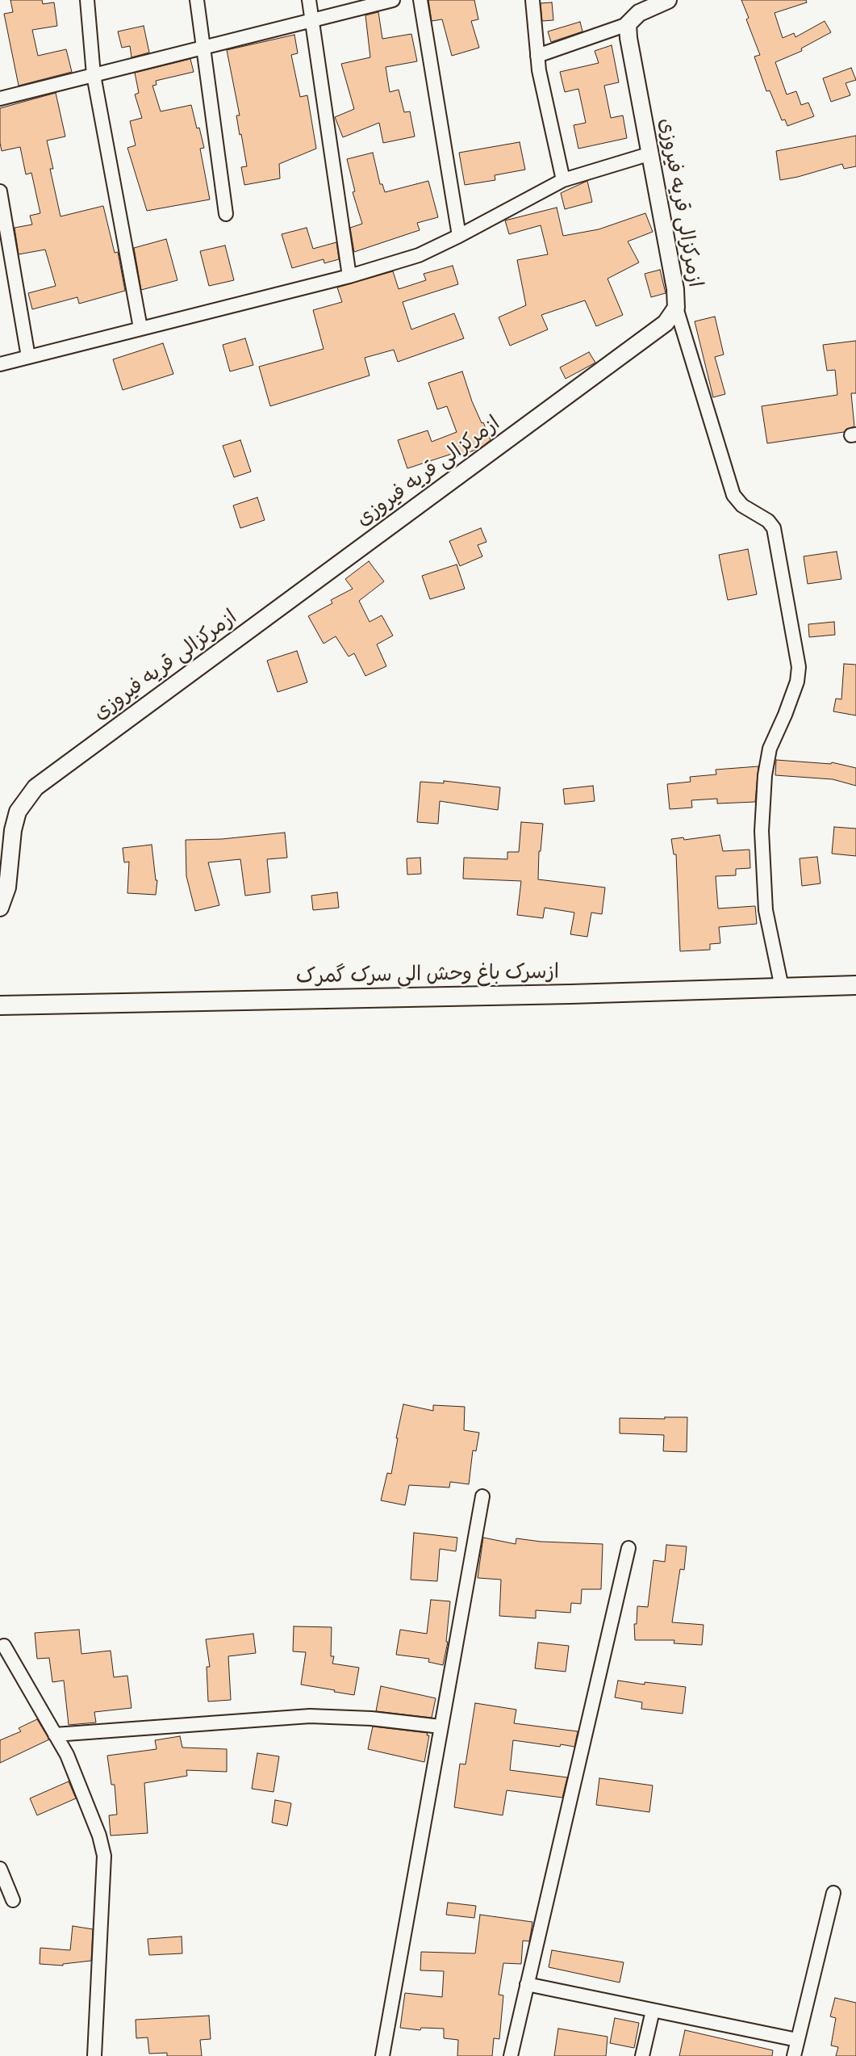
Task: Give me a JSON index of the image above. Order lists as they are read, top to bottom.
{
  "streets": {
    "main road": ["ازسرک باغ وحش الی سرک گمرک"],
    "street": ["ازمرکزالی قریه فیروزی"]
  }
}
